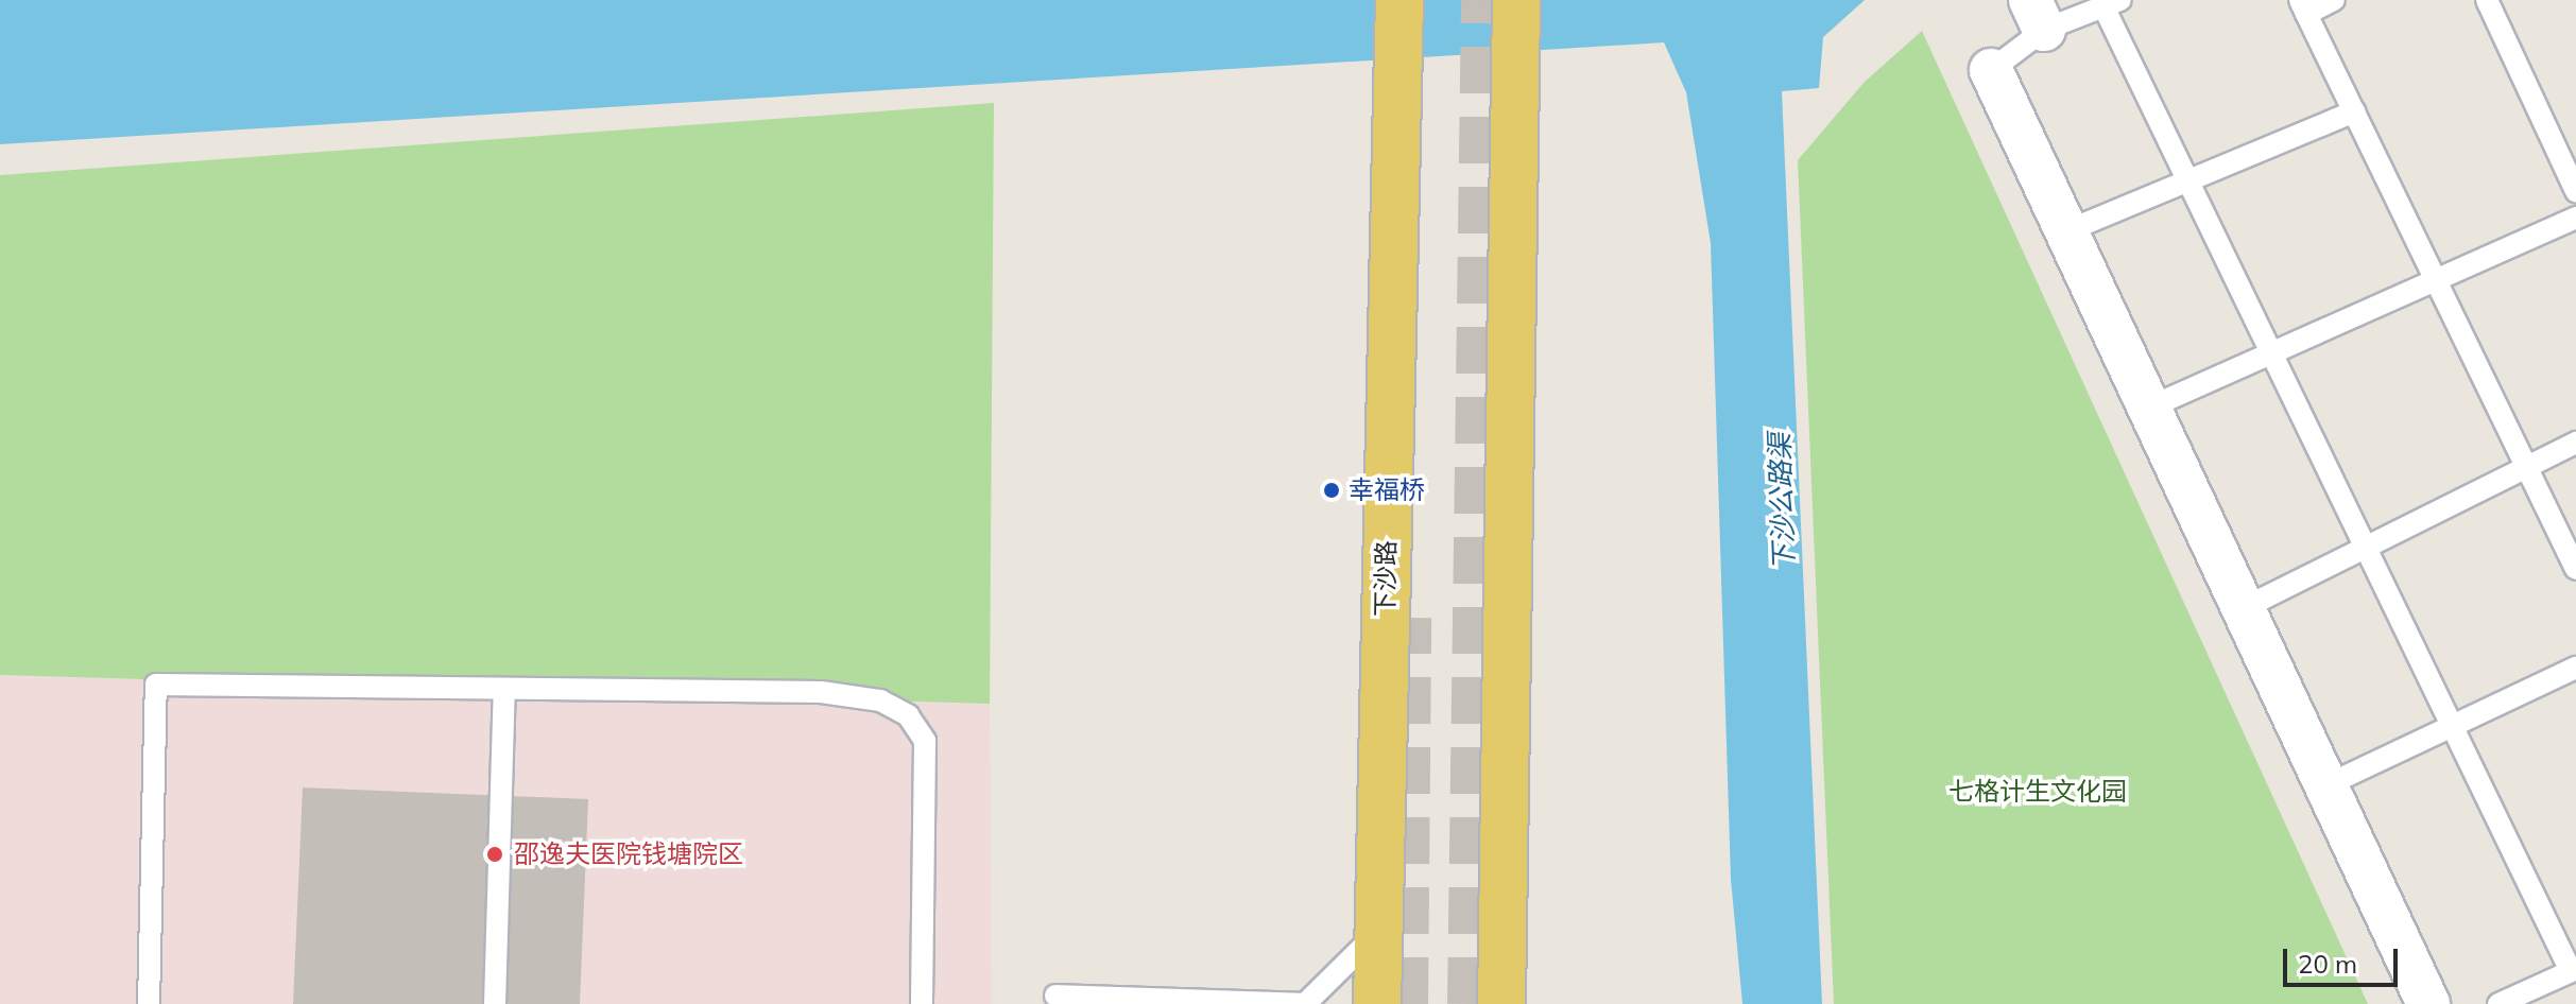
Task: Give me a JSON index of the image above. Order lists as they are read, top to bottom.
{
  "streets": {
    "main road": ["下沙路"]
  },
  "water": ["下沙公路渠"],
  "parks": ["七格计生文化园"],
  "places": ["幸福桥", "邵逸夫医院钱塘院区"],
  "scale_bar": "20 m"
}
